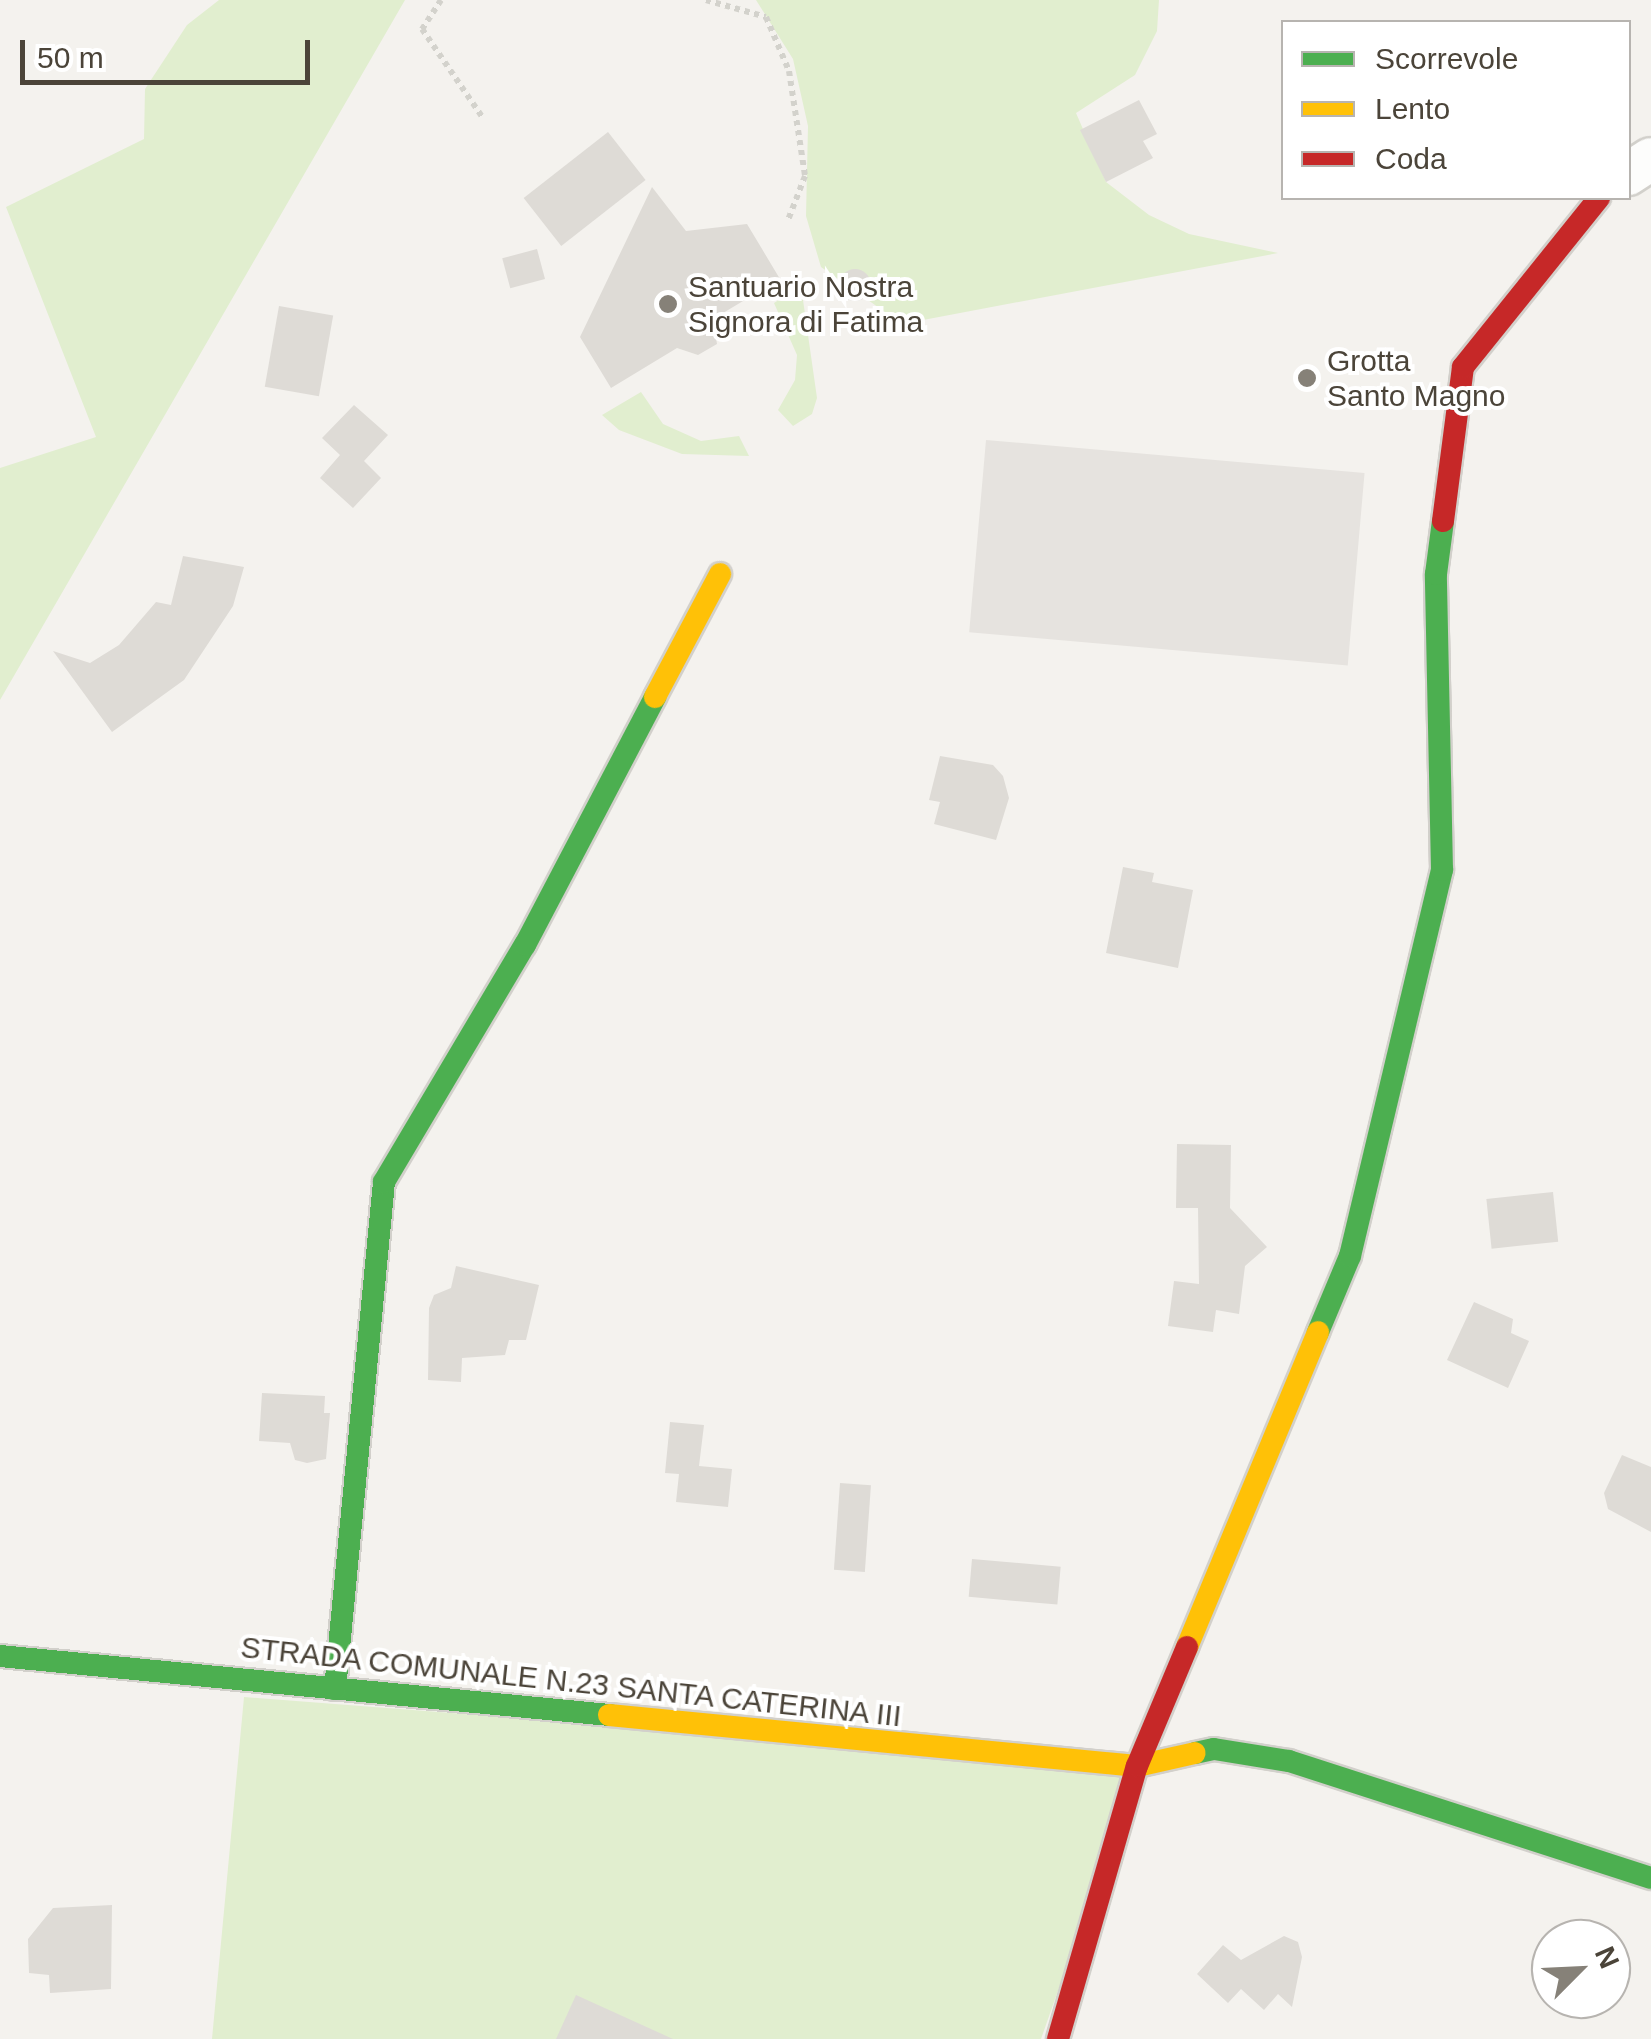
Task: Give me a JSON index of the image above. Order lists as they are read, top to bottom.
{
  "streets": {
    "street": ["STRADA COMUNALE N.23 SANTA CATERINA III"]
  },
  "places": ["Santuario Nostra Signora di Fatima", "Grotta Santo Magno"],
  "legend": ["Scorrevole", "Lento", "Coda"],
  "scale_bar": "50 m",
  "north": "top right"
}
